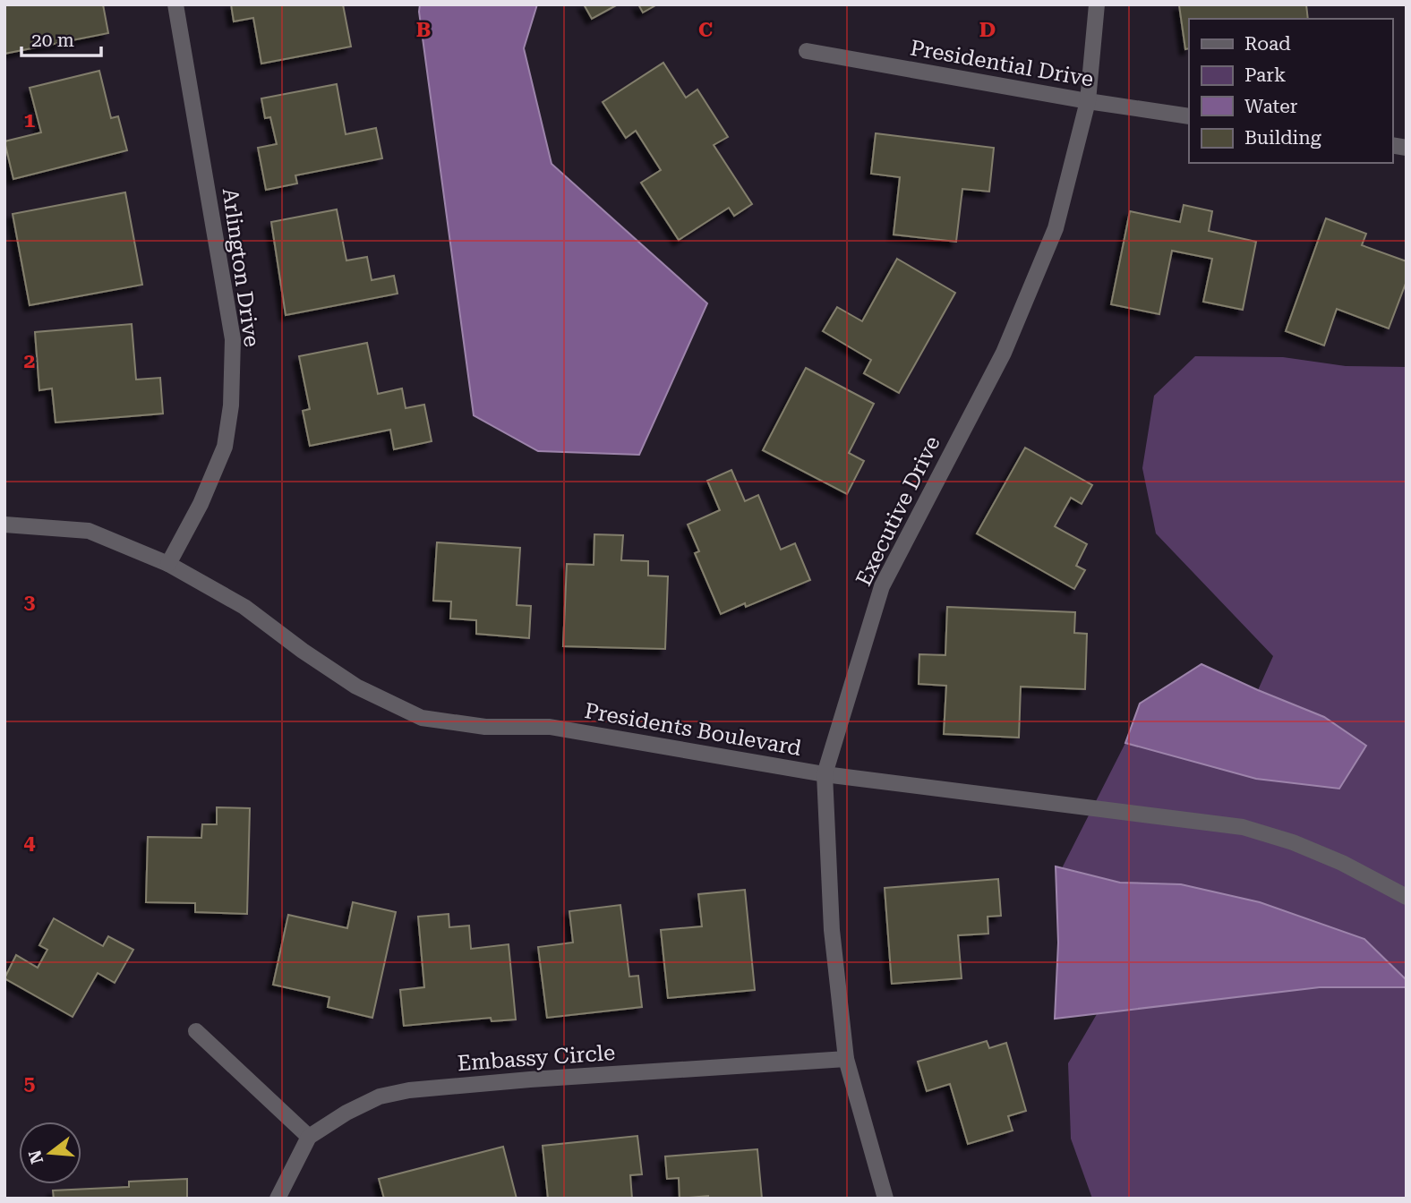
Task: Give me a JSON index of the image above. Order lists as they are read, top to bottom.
{
  "streets": {
    "street": [
      "Presidential Drive",
      "Arlington Drive",
      "Executive Drive",
      "Presidents Boulevard",
      "Embassy Circle"
    ]
  },
  "crossings": [
    ["Presidential Drive", "Executive Drive"],
    ["Arlington Drive", "Presidents Boulevard"],
    ["Executive Drive", "Presidents Boulevard"],
    ["Executive Drive", "Embassy Circle"]
  ],
  "legend": [
    "Road",
    "Park",
    "Water",
    "Building"
  ],
  "scale_bar": "20 m",
  "north": "left",
  "grid": {
    "columns": ["B", "C", "D"],
    "rows": [
      "1",
      "2",
      "3",
      "4",
      "5"
    ]
  }
}
